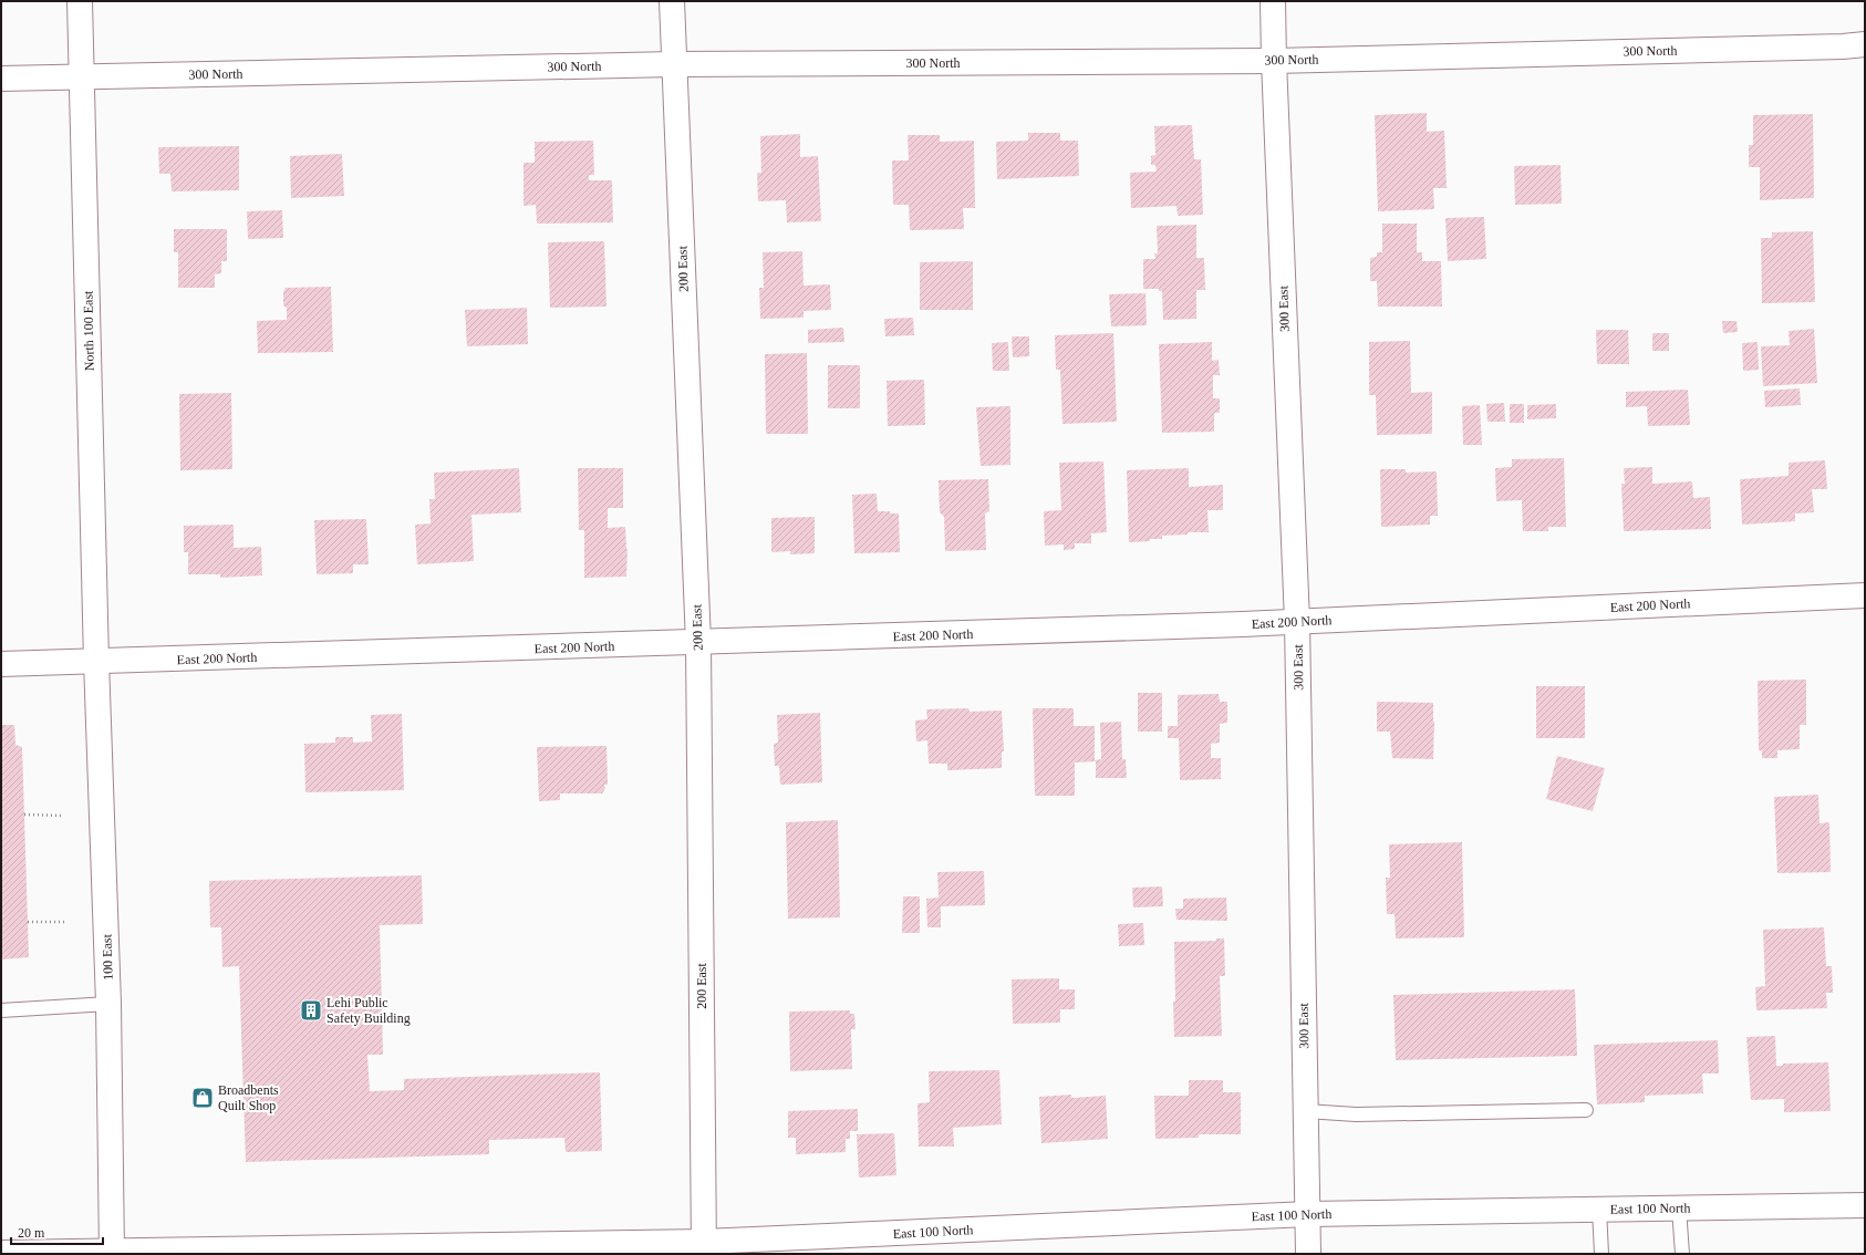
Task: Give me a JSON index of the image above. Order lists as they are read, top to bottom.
{
  "streets": {
    "street": [
      "300 North",
      "200 East",
      "300 East",
      "North 100 East",
      "East 200 North",
      "100 East",
      "East 100 North"
    ]
  },
  "crossings": [
    ["300 North", "200 East"],
    ["300 North", "300 East"],
    ["300 North", "North 100 East"],
    ["200 East", "East 200 North"],
    ["200 East", "East 100 North"],
    ["300 East", "East 200 North"],
    ["300 East", "East 100 North"],
    ["North 100 East", "East 200 North"],
    ["North 100 East", "100 East"],
    ["East 200 North", "100 East"],
    ["100 East", "East 100 North"]
  ],
  "places": {
    "building": ["Lehi Public Safety Building"],
    "shop": ["Broadbents Quilt Shop"]
  },
  "scale_bar": "20 m"
}
